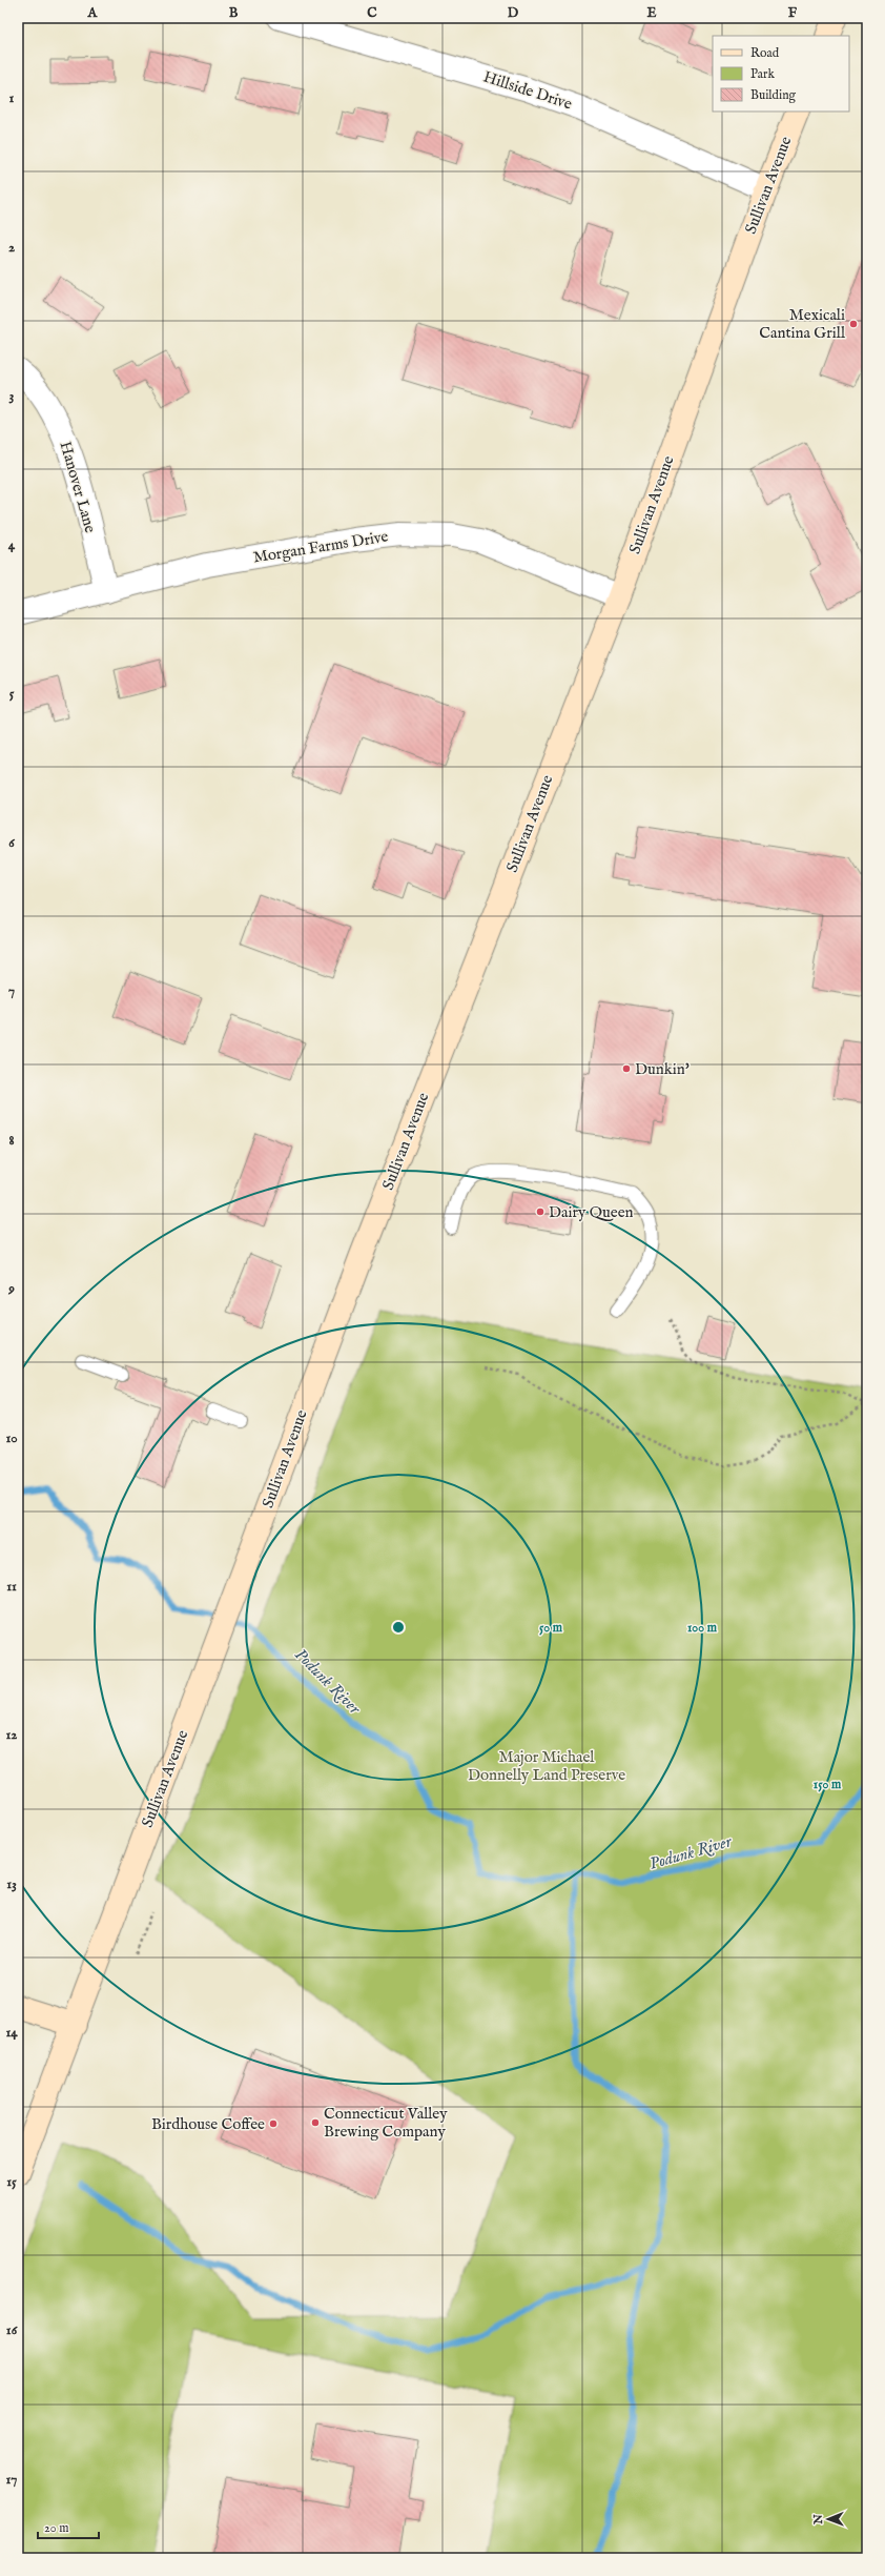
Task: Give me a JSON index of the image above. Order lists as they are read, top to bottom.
{
  "streets": {
    "main road": ["Sullivan Avenue"],
    "street": ["Hillside Drive", "Hanover Lane", "Morgan Farms Drive"]
  },
  "crossings": [
    ["Hillside Drive", "Sullivan Avenue"],
    ["Sullivan Avenue", "Morgan Farms Drive"],
    ["Hanover Lane", "Morgan Farms Drive"]
  ],
  "water": ["Podunk River"],
  "parks": ["Major Michael Donnelly Land Preserve"],
  "places": [
    "Mexicali Cantina Grill",
    "Dunkin'",
    "Dairy Queen",
    "Connecticut Valley Brewing Company",
    "Birdhouse Coffee"
  ],
  "legend": ["Road", "Park", "Building"],
  "scale_bar": "20 m",
  "north": "left",
  "grid": {
    "columns": [
      "A",
      "B",
      "C",
      "D",
      "E",
      "F"
    ],
    "rows": [
      "1",
      "2",
      "3",
      "4",
      "5",
      "6",
      "7",
      "8",
      "9",
      "10",
      "11",
      "12",
      "13",
      "14",
      "15",
      "16",
      "17"
    ]
  },
  "rings": ["50 m", "100 m", "150 m"]
}
